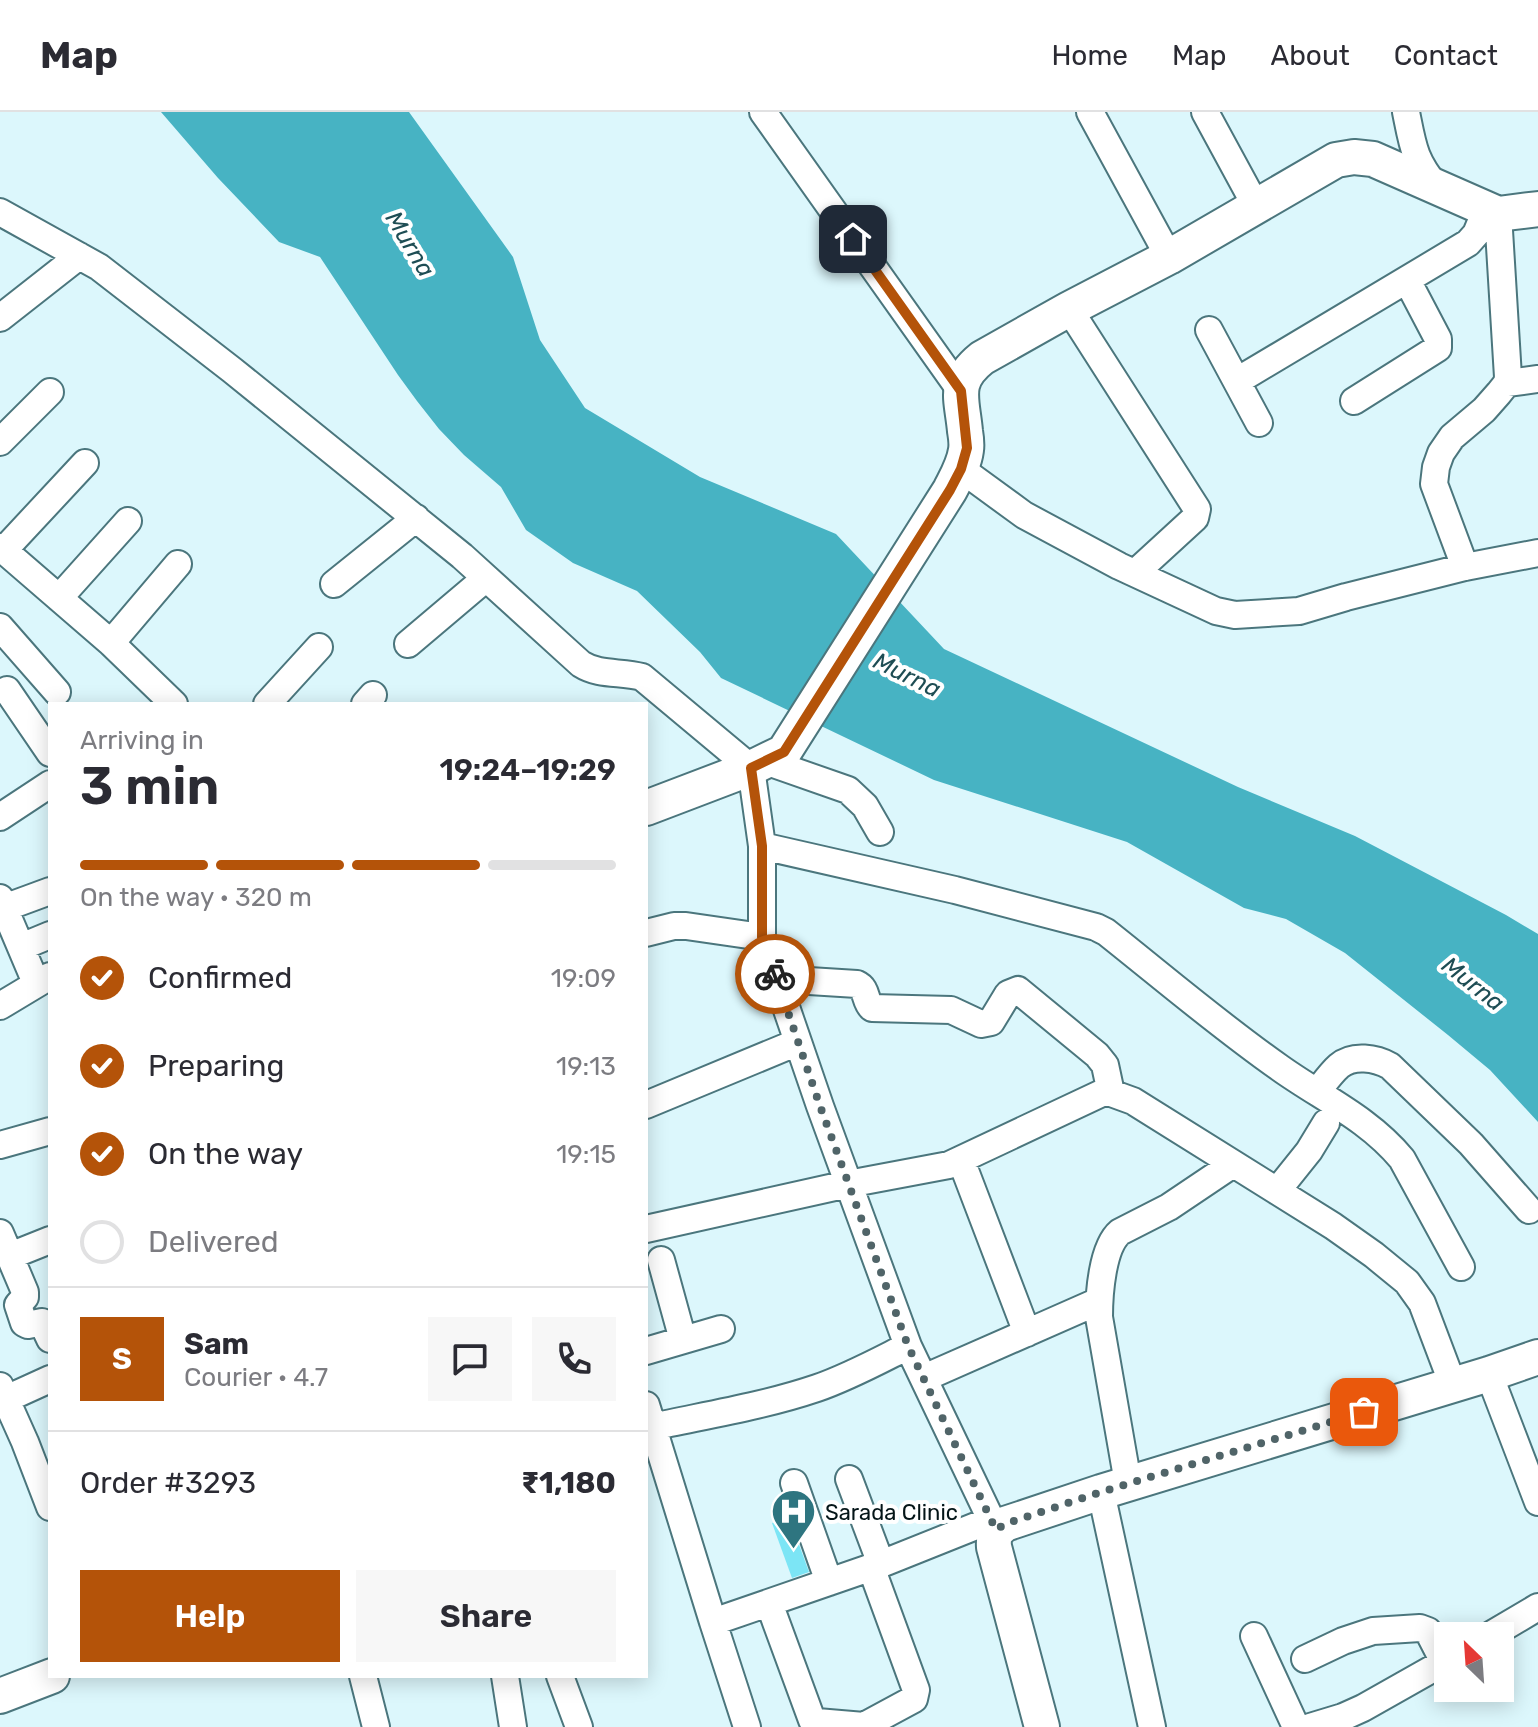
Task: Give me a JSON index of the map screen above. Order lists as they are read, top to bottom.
{
  "water": ["Murna"],
  "places": {
    "hospital": ["Sarada Clinic"]
  },
  "north": "top left",
  "page": {
    "header": "Map",
    "nav": [
      "Home",
      "Map",
      "About",
      "Contact"
    ],
    "heading": ["3 min", "Arriving in", "19:24–19:29"],
    "panel": [
      "Sam",
      "Courier · 4.7",
      "Order #3293",
      "₹1,180"
    ],
    "bar": "On the way · 320 m",
    "list": [
      ["Confirmed", "19:09"],
      ["Preparing", "19:13"],
      ["On the way", "19:15"],
      "Delivered"
    ],
    "round": "S",
    "buttons": ["Help", "Share"]
  }
}
